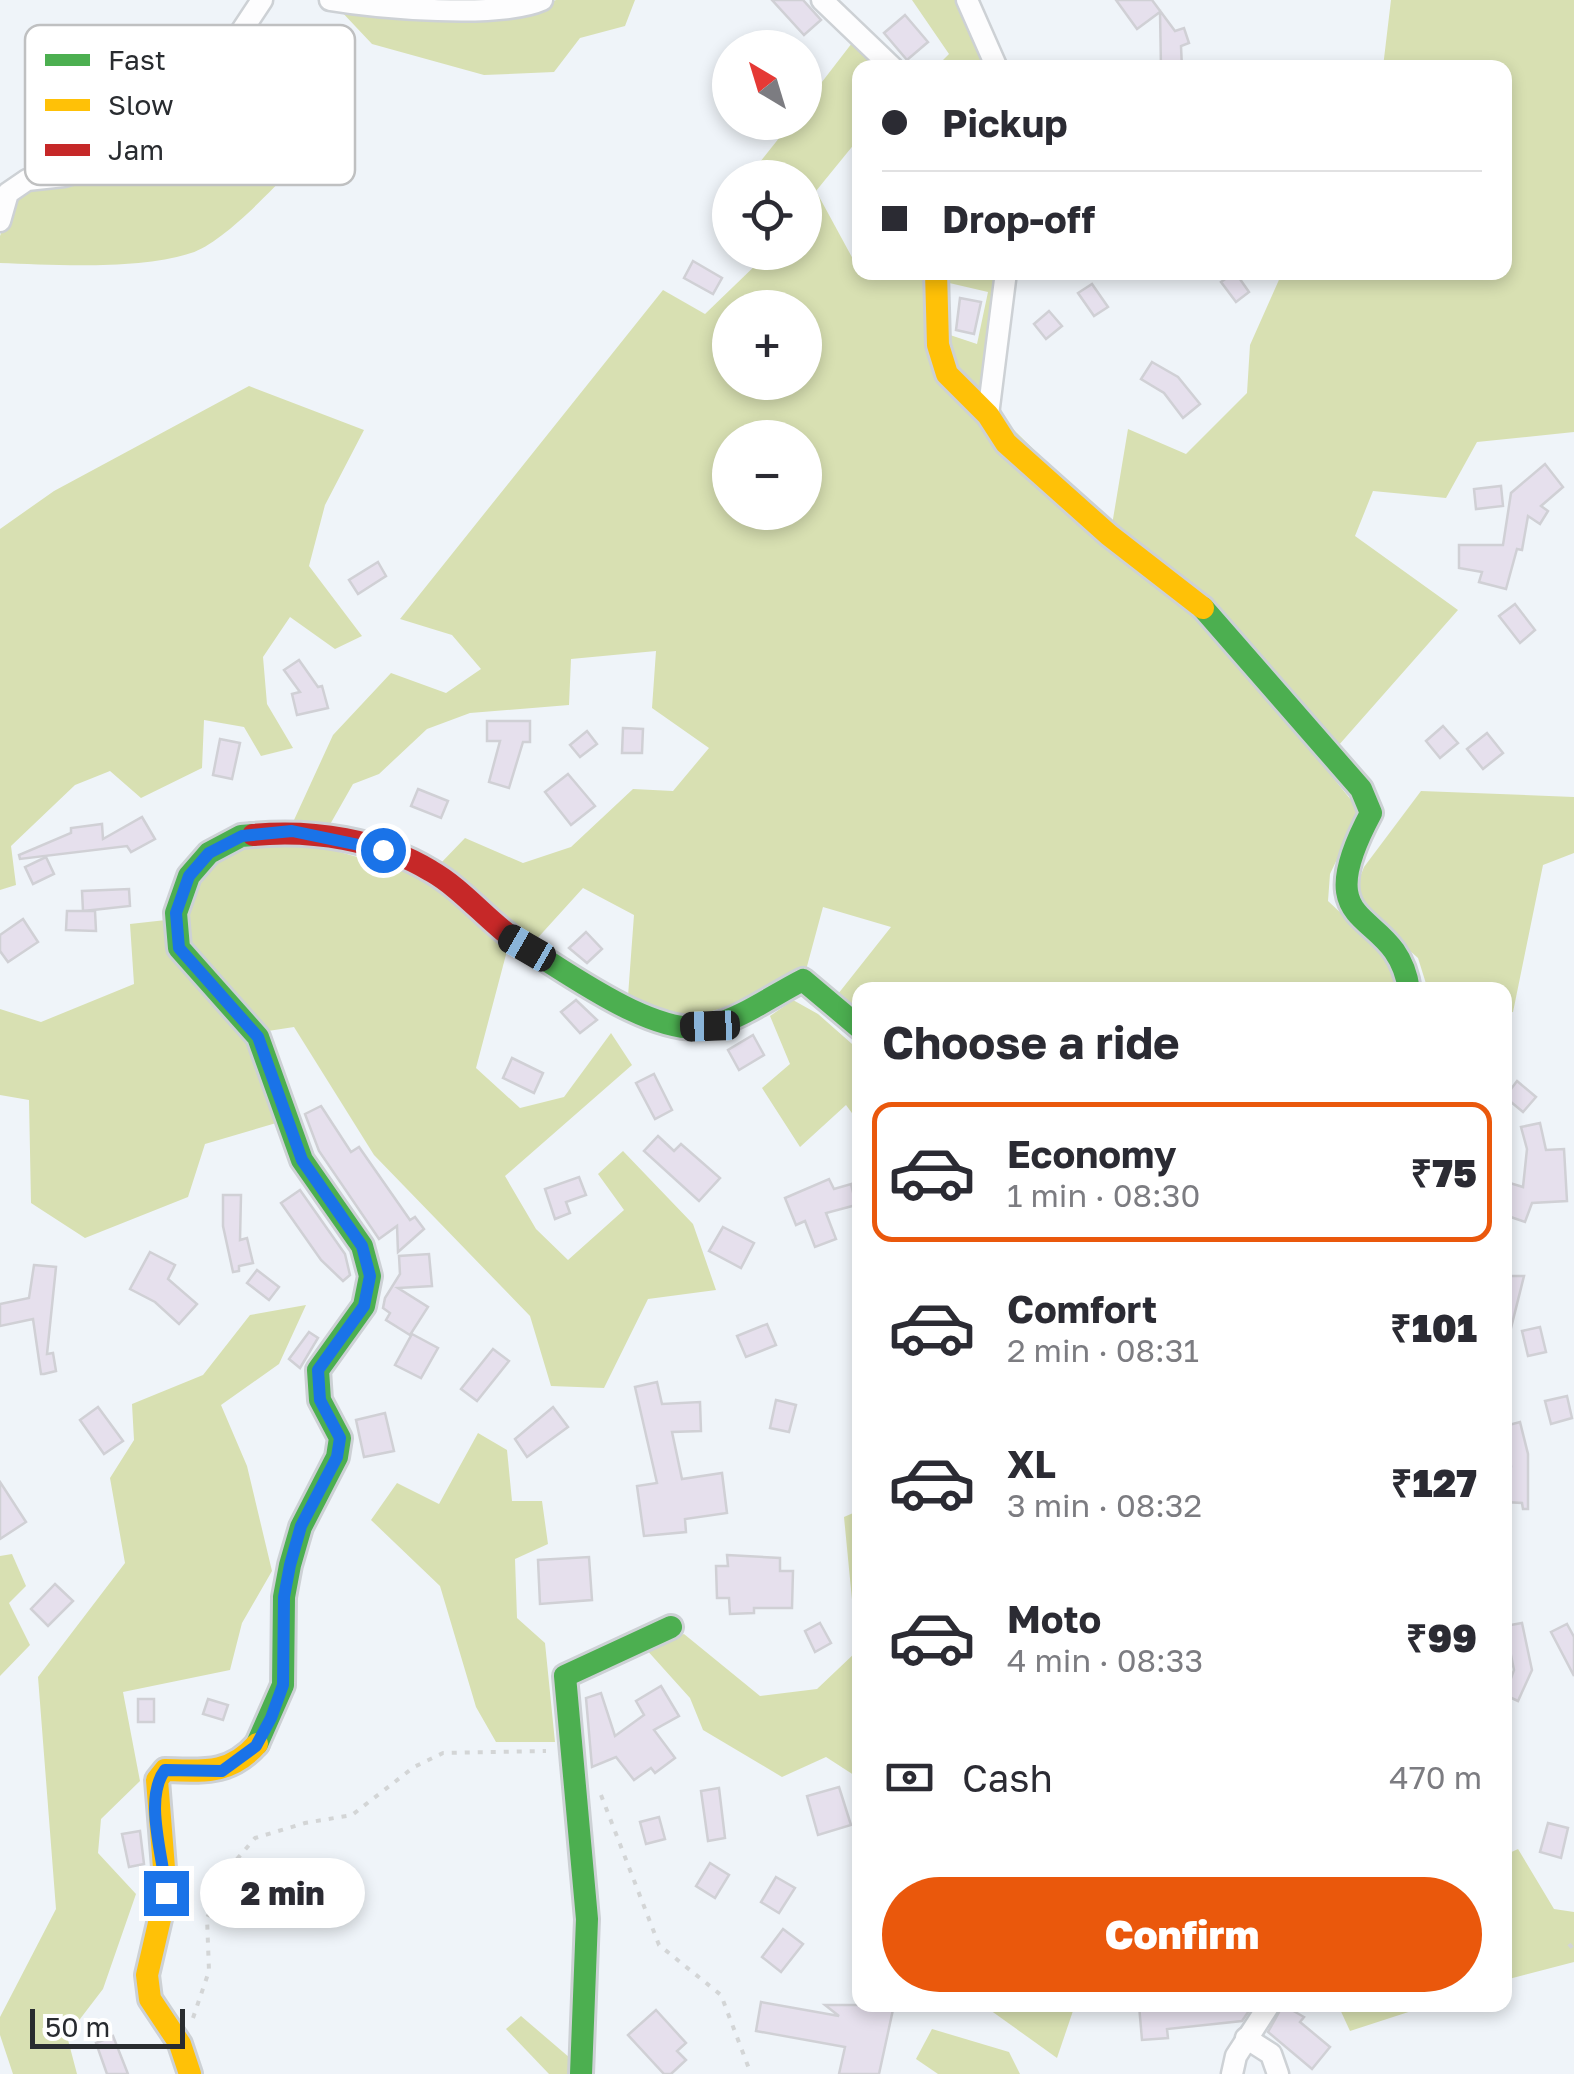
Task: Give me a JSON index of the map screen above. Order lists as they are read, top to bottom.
{
  "legend": ["Fast", "Slow", "Jam"],
  "scale_bar": "50 m",
  "north": "top left",
  "page": {
    "map_buttons": ["+", "−"],
    "banner": ["Pickup", "Drop-off"],
    "heading": "Choose a ride",
    "list": [
      {
        "name": "Economy",
        "note": "1 min · 08:30",
        "value": "₹75"
      },
      {
        "name": "Comfort",
        "note": "2 min · 08:31",
        "value": "₹101"
      },
      {
        "name": "XL",
        "note": "3 min · 08:32",
        "value": "₹127"
      },
      {
        "name": "Moto",
        "note": "4 min · 08:33",
        "value": "₹99"
      }
    ],
    "pay": ["Cash", "470 m"],
    "buttons": "Confirm",
    "bubble": "2 min",
    "scale": "50 m"
  }
}
